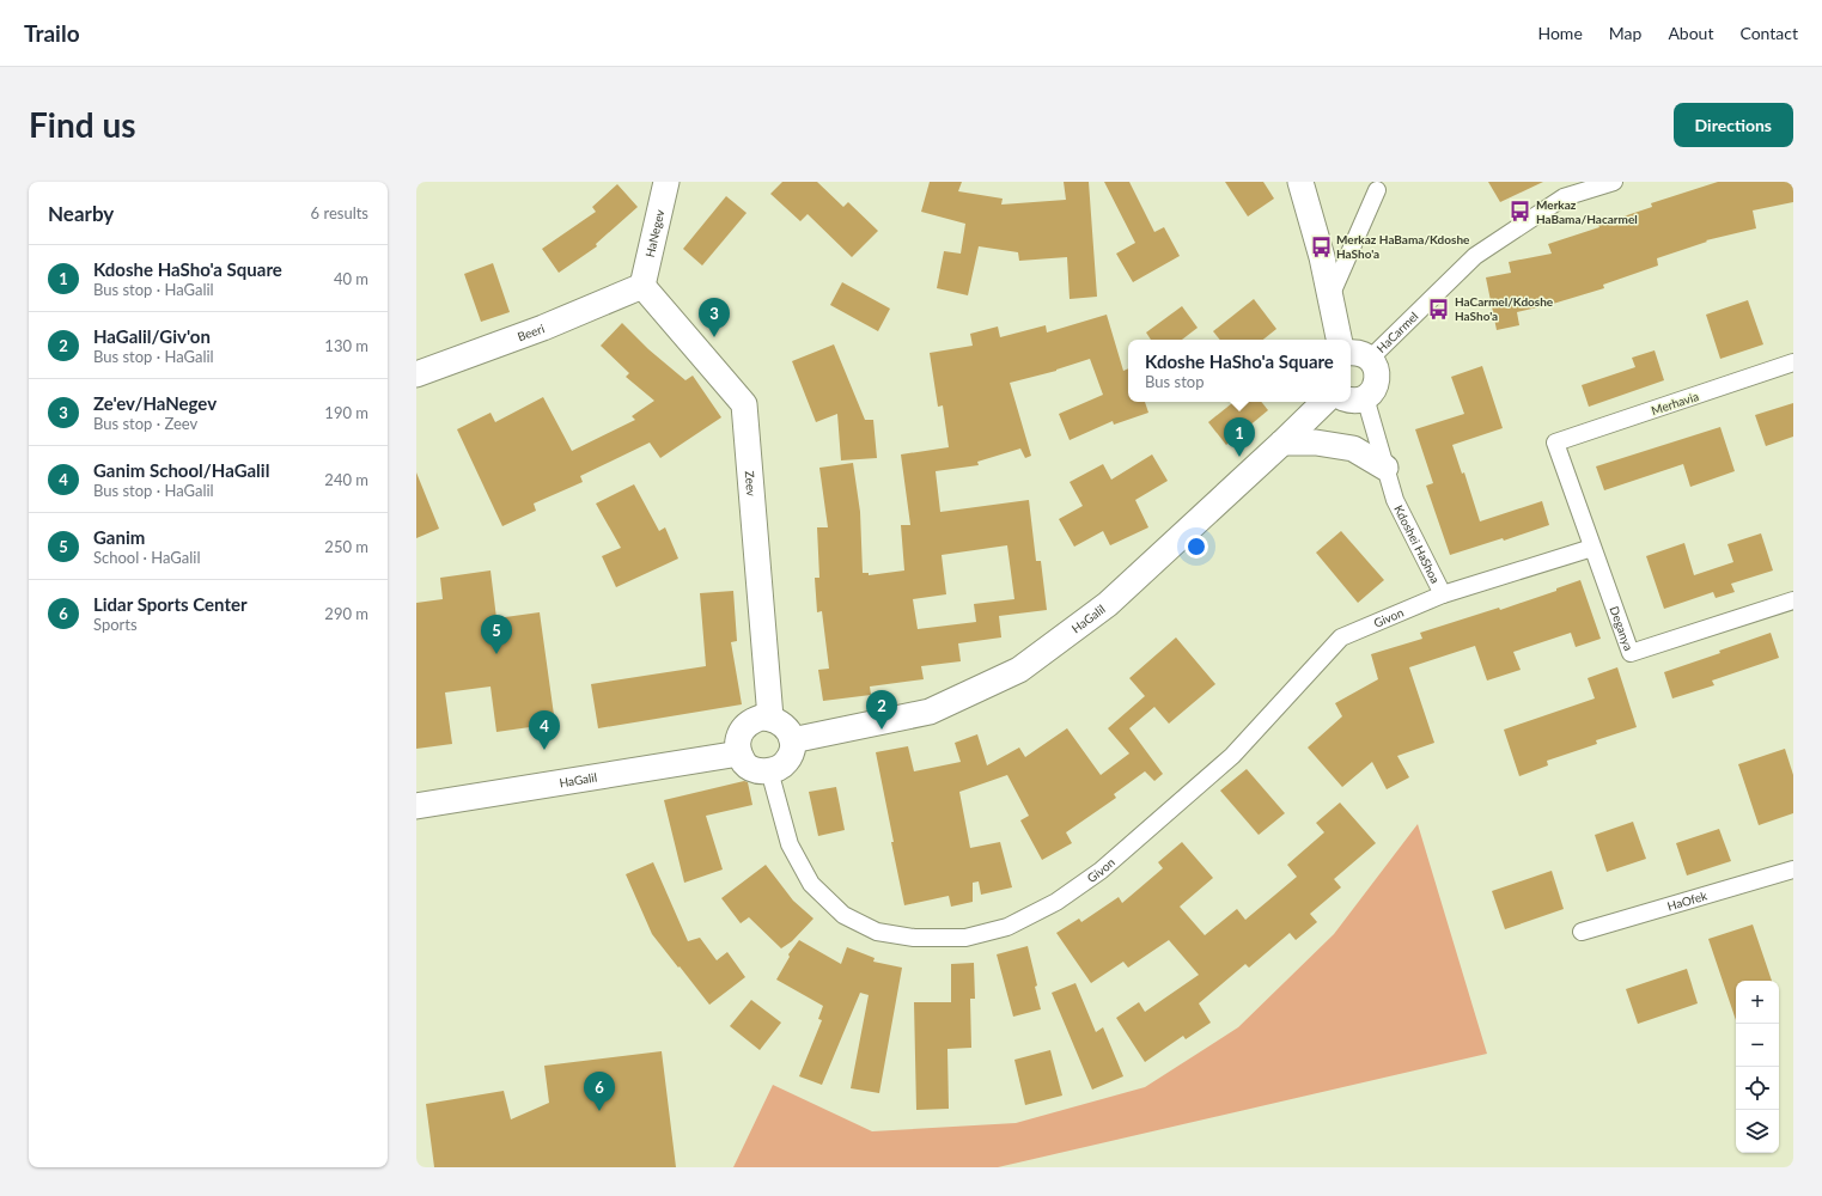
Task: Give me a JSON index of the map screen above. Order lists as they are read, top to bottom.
{
  "streets": {
    "street": [
      "HaNegev",
      "Beeri",
      "HaCarmel",
      "Merhavia",
      "Zeev",
      "Kdoshei HaShoa",
      "Givon",
      "HaGalil",
      "Deganya",
      "HaOfek"
    ]
  },
  "crossings": [
    ["HaNegev", "Beeri"],
    ["HaNegev", "Zeev"],
    ["Beeri", "Zeev"],
    ["Merhavia", "Deganya"],
    ["Zeev", "Givon"],
    ["Zeev", "HaGalil"],
    ["Kdoshei HaShoa", "Givon"],
    ["Kdoshei HaShoa", "Deganya"],
    ["Givon", "HaGalil"]
  ],
  "places": {
    "bus stop": ["Merkaz HaBama/Hacarmel", "Merkaz HaBama/Kdoshe HaSho'a", "HaCarmel/Kdoshe HaSho'a"]
  },
  "page": {
    "header": "Trailo",
    "nav": [
      "Home",
      "Map",
      "About",
      "Contact"
    ],
    "buttons": "Directions",
    "title": "Find us",
    "heading": ["Nearby", "6 results"],
    "list": [
      {
        "mark": "1",
        "name": "Kdoshe HaSho'a Square",
        "note": "Bus stop · HaGalil",
        "value": "40 m"
      },
      {
        "mark": "2",
        "name": "HaGalil/Giv'on",
        "note": "Bus stop · HaGalil",
        "value": "130 m"
      },
      {
        "mark": "3",
        "name": "Ze'ev/HaNegev",
        "note": "Bus stop · Zeev",
        "value": "190 m"
      },
      {
        "mark": "4",
        "name": "Ganim School/HaGalil",
        "note": "Bus stop · HaGalil",
        "value": "240 m"
      },
      {
        "mark": "5",
        "name": "Ganim",
        "note": "School · HaGalil",
        "value": "250 m"
      },
      {
        "mark": "6",
        "name": "Lidar Sports Center",
        "note": "Sports",
        "value": "290 m"
      }
    ],
    "pins": [
      "3",
      "1",
      "5",
      "2",
      "4",
      "6"
    ],
    "popup": ["Kdoshe HaSho'a Square", "Bus stop"],
    "map_buttons": ["+", "−"]
  }
}
